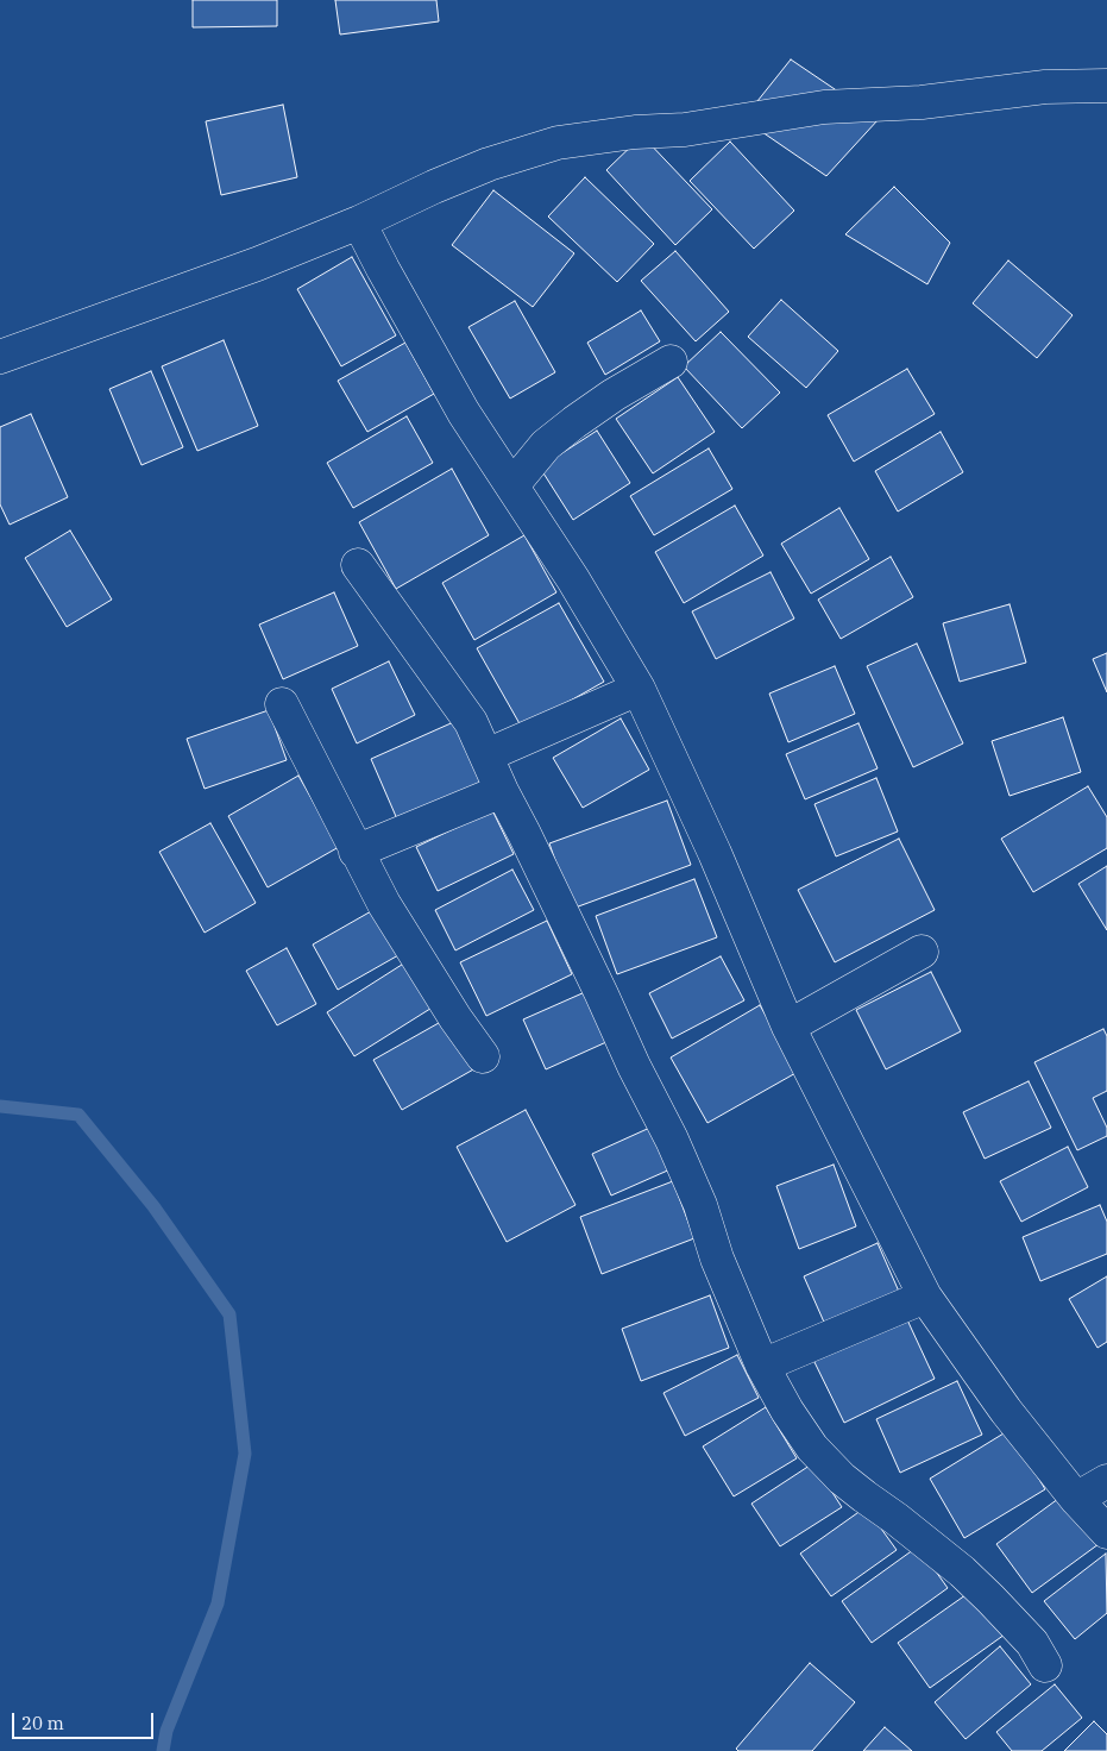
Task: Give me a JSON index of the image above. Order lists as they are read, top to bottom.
{
  "scale_bar": "20 m"
}
